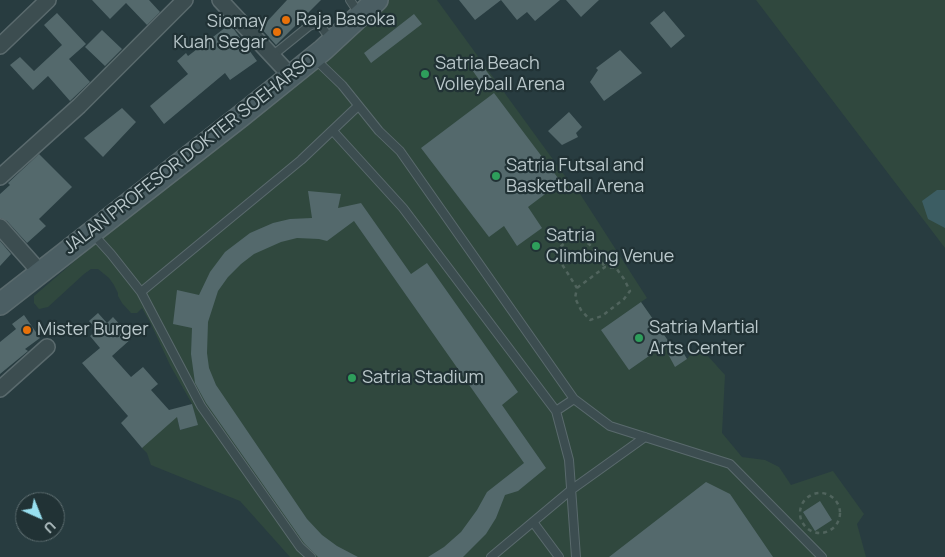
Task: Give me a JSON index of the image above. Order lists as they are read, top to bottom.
{
  "streets": {
    "street": ["JALAN PROFESOR DOKTER SOEHARSO"]
  },
  "places": [
    "Raja Basoka",
    "Siomay Kuah Segar",
    "Satria Beach Volleyball Arena",
    "Satria Futsal and Basketball Arena",
    "Satria Climbing Venue",
    "Mister Burger",
    "Satria Martial Arts Center",
    "Satria Stadium"
  ],
  "north": "bottom right"
}
